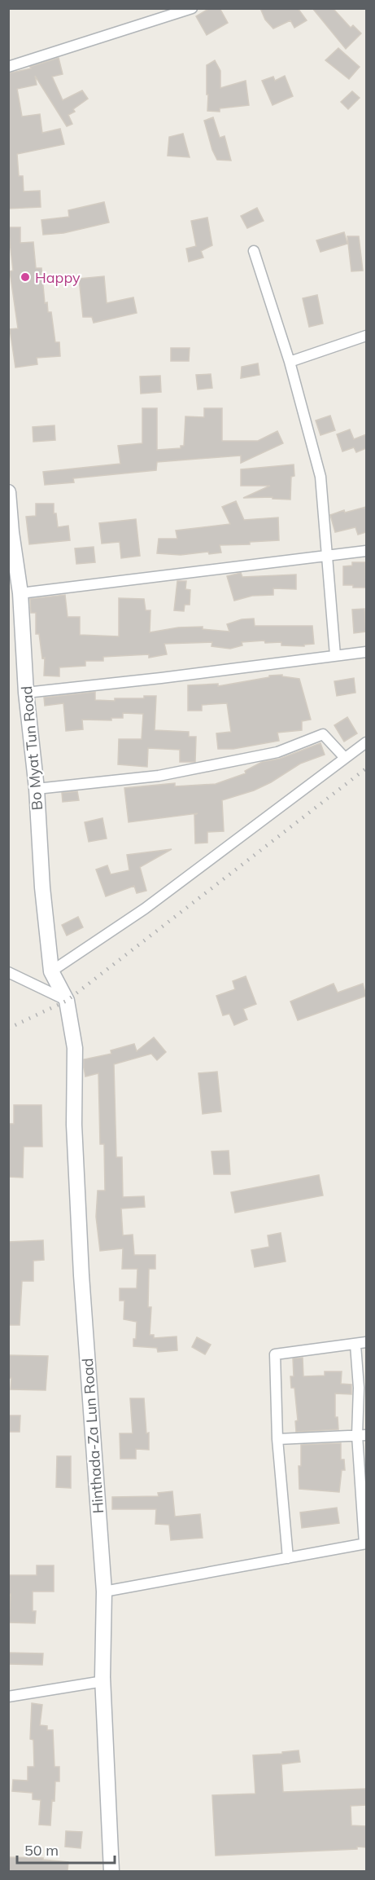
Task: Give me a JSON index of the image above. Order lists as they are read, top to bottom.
{
  "streets": {
    "main road": ["Bo Myat Tun Road", "Hinthada-Za Lun Road"]
  },
  "crossings": [
    ["Bo Myat Tun Road", "Hinthada-Za Lun Road"]
  ],
  "places": ["Happy"],
  "scale_bar": "50 m"
}
